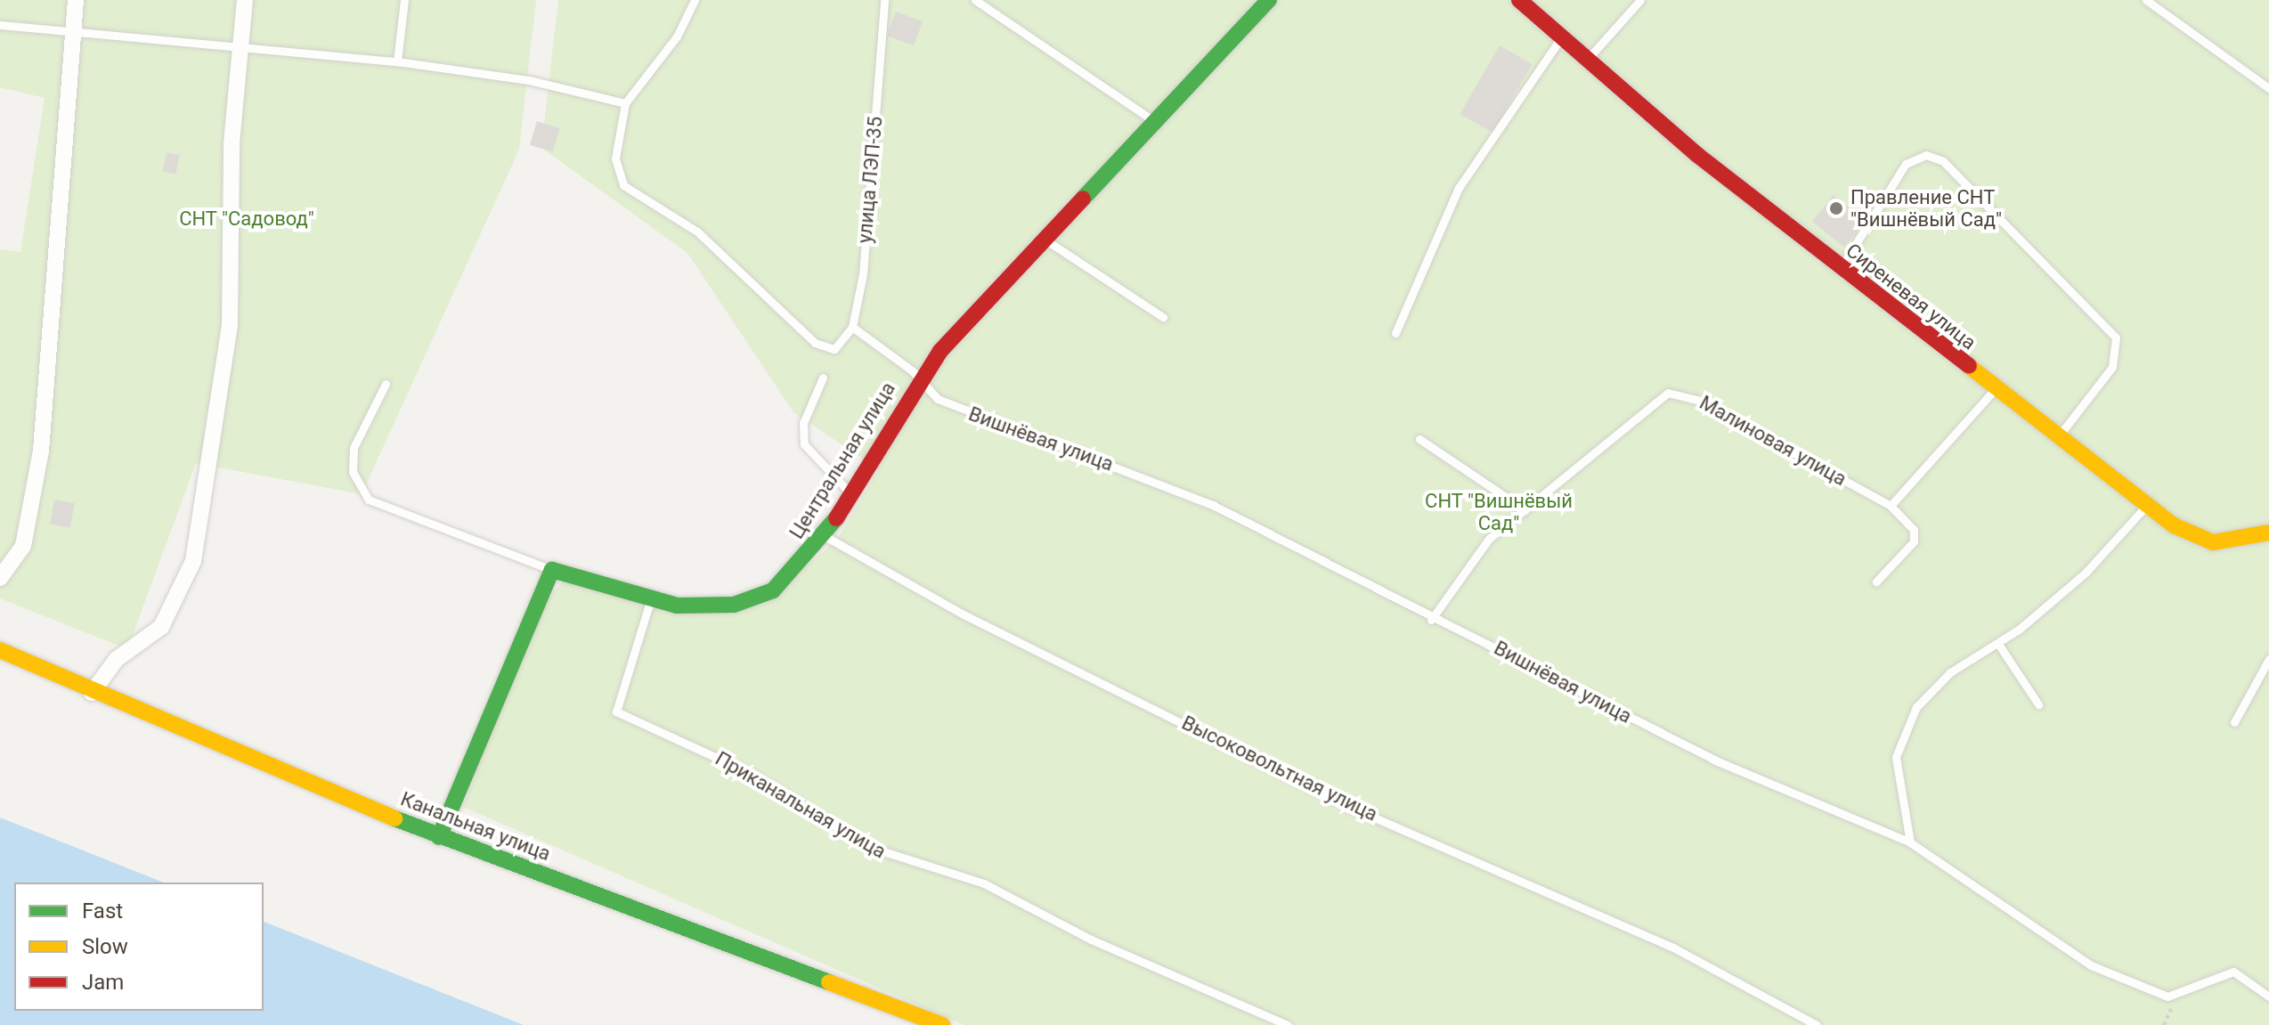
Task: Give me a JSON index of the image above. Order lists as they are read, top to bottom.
{
  "streets": {
    "street": ["Сиреневая улица", "Центральная улица", "Канальная улица"],
    "lane": [
      "улица ЛЭП-35",
      "Вишнёвая улица",
      "Малиновая улица",
      "Высоковольтная улица",
      "Приканальная улица"
    ]
  },
  "crossings": [
    ["улица ЛЭП-35", "Вишнёвая улица"],
    ["Вишнёвая улица", "Малиновая улица"],
    ["Вишнёвая улица", "Центральная улица"],
    ["Центральная улица", "Высоковольтная улица"],
    ["Центральная улица", "Приканальная улица"]
  ],
  "parks": ["СНТ \"Садовод\"", "СНТ \"Вишнёвый Сад\""],
  "places": ["Правление СНТ \"Вишнёвый Сад\""],
  "legend": ["Fast", "Slow", "Jam"]
}
